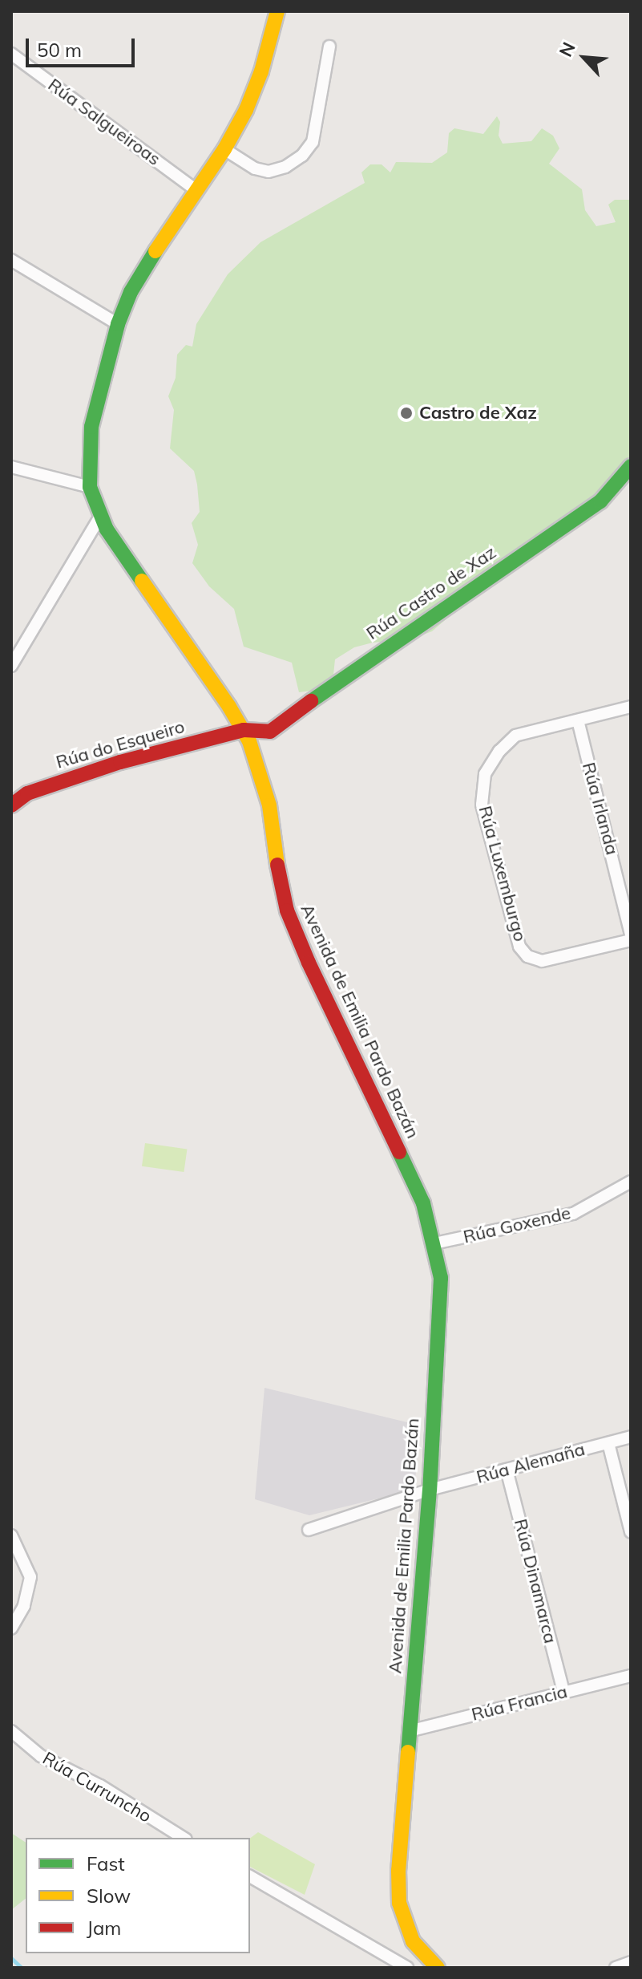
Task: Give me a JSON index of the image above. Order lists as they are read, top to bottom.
{
  "streets": {
    "street": [
      "Rúa Salgueiroas",
      "Rúa Castro de Xaz",
      "Rúa do Esqueiro",
      "Rúa Irlanda",
      "Rúa Luxemburgo",
      "Avenida de Emilia Pardo Bazán",
      "Rúa Goxende",
      "Rúa Alemaña",
      "Rúa Dinamarca",
      "Rúa Francia",
      "Rúa Curruncho"
    ]
  },
  "crossings": [
    ["Rúa Salgueiroas", "Avenida de Emilia Pardo Bazán"],
    ["Rúa Castro de Xaz", "Rúa do Esqueiro"],
    ["Rúa Castro de Xaz", "Avenida de Emilia Pardo Bazán"],
    ["Rúa do Esqueiro", "Avenida de Emilia Pardo Bazán"],
    ["Rúa Irlanda", "Rúa Luxemburgo"],
    ["Avenida de Emilia Pardo Bazán", "Rúa Goxende"],
    ["Avenida de Emilia Pardo Bazán", "Rúa Alemaña"],
    ["Avenida de Emilia Pardo Bazán", "Rúa Francia"],
    ["Rúa Alemaña", "Rúa Dinamarca"],
    ["Rúa Dinamarca", "Rúa Francia"]
  ],
  "places": ["Castro de Xaz"],
  "legend": ["Fast", "Slow", "Jam"],
  "scale_bar": "50 m",
  "north": "top left"
}
